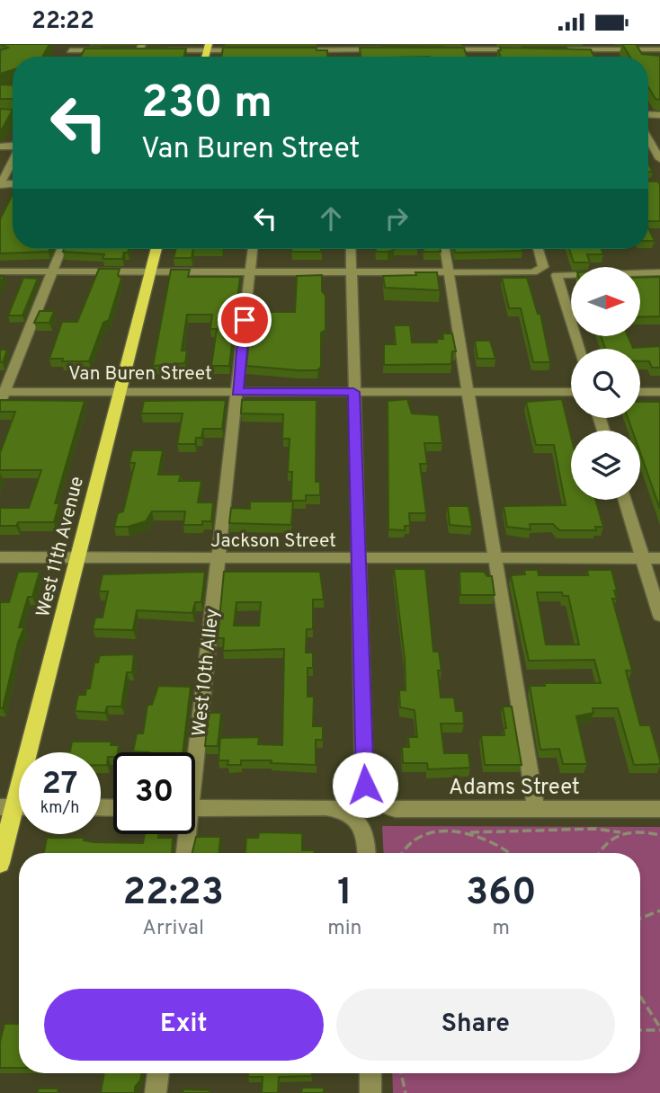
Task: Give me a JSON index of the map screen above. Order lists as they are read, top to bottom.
{
  "streets": {
    "main road": ["West 11th Avenue"],
    "street": [
      "Van Buren Street",
      "Jackson Street",
      "West 10th Alley",
      "Adams Street"
    ]
  },
  "crossings": [
    ["Van Buren Street", "West 11th Avenue"],
    ["Van Buren Street", "West 10th Alley"],
    ["Jackson Street", "West 11th Avenue"],
    ["Jackson Street", "West 10th Alley"],
    ["Jackson Street", "Adams Street"]
  ],
  "north": "right",
  "page": {
    "status": "22:22",
    "turn": ["230 m", "Van Buren Street"],
    "speed": "27 km/h",
    "limit": "30",
    "eta": [
      "22:23",
      "Arrival",
      "1",
      "min",
      "360",
      "m"
    ],
    "buttons": ["Exit", "Share"]
  }
}
